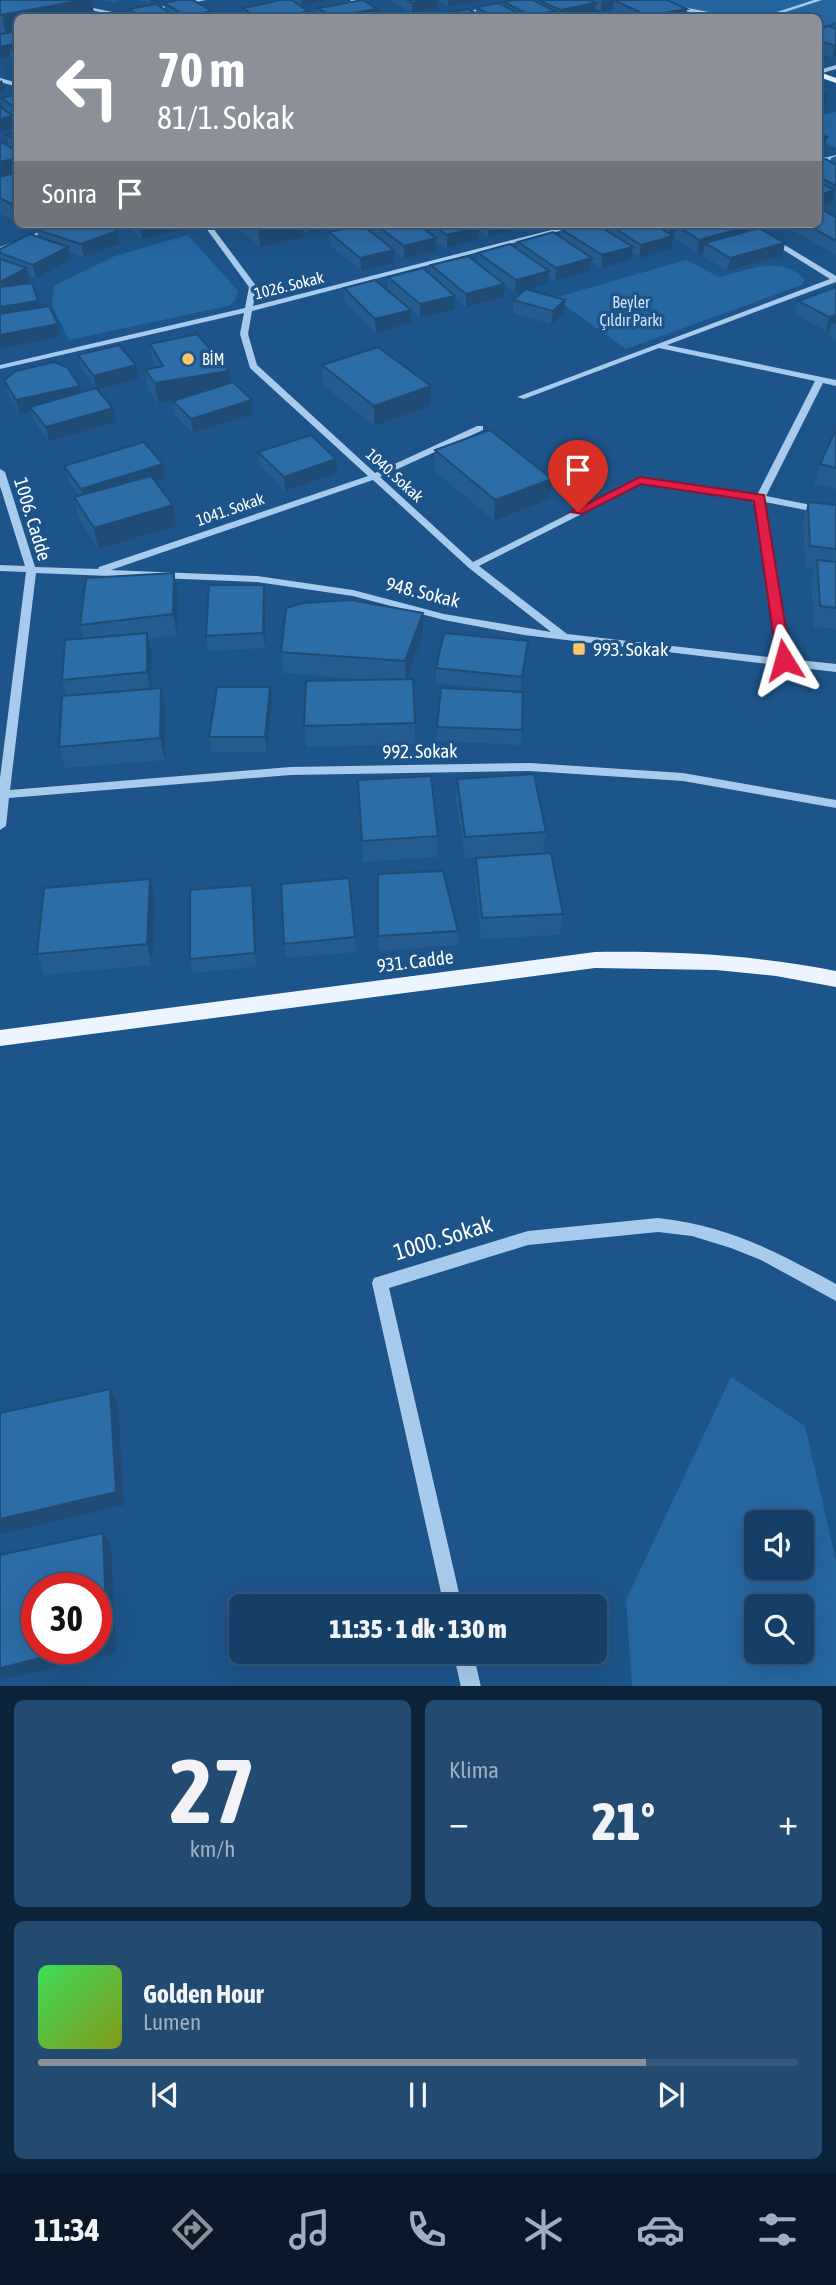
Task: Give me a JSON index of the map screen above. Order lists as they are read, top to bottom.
{
  "streets": {
    "main road": ["931. Cadde"],
    "street": [
      "1026. Sokak",
      "1040. Sokak",
      "1041. Sokak",
      "1006. Cadde",
      "948. Sokak",
      "992. Sokak",
      "1000. Sokak"
    ]
  },
  "crossings": [
    ["1026. Sokak", "1040. Sokak"],
    ["1040. Sokak", "1041. Sokak"],
    ["1040. Sokak", "948. Sokak"],
    ["1041. Sokak", "948. Sokak"],
    ["1006. Cadde", "948. Sokak"],
    ["1006. Cadde", "992. Sokak"]
  ],
  "parks": ["Beyler Çıldır Parkı"],
  "places": {
    "other": ["BİM"],
    "transit": ["993. Sokak"]
  },
  "page": {
    "turn": ["70 m", "81/1. Sokak"],
    "then": "Sonra",
    "limit": "30",
    "trip": "11:35 · 1 dk · 130 m",
    "tile": [
      ["27", "km/h"],
      "Klima"
    ],
    "heat": ["−", "21°", "+"],
    "song": ["Golden Hour", "Lumen"],
    "tabs": "11:34"
  }
}
